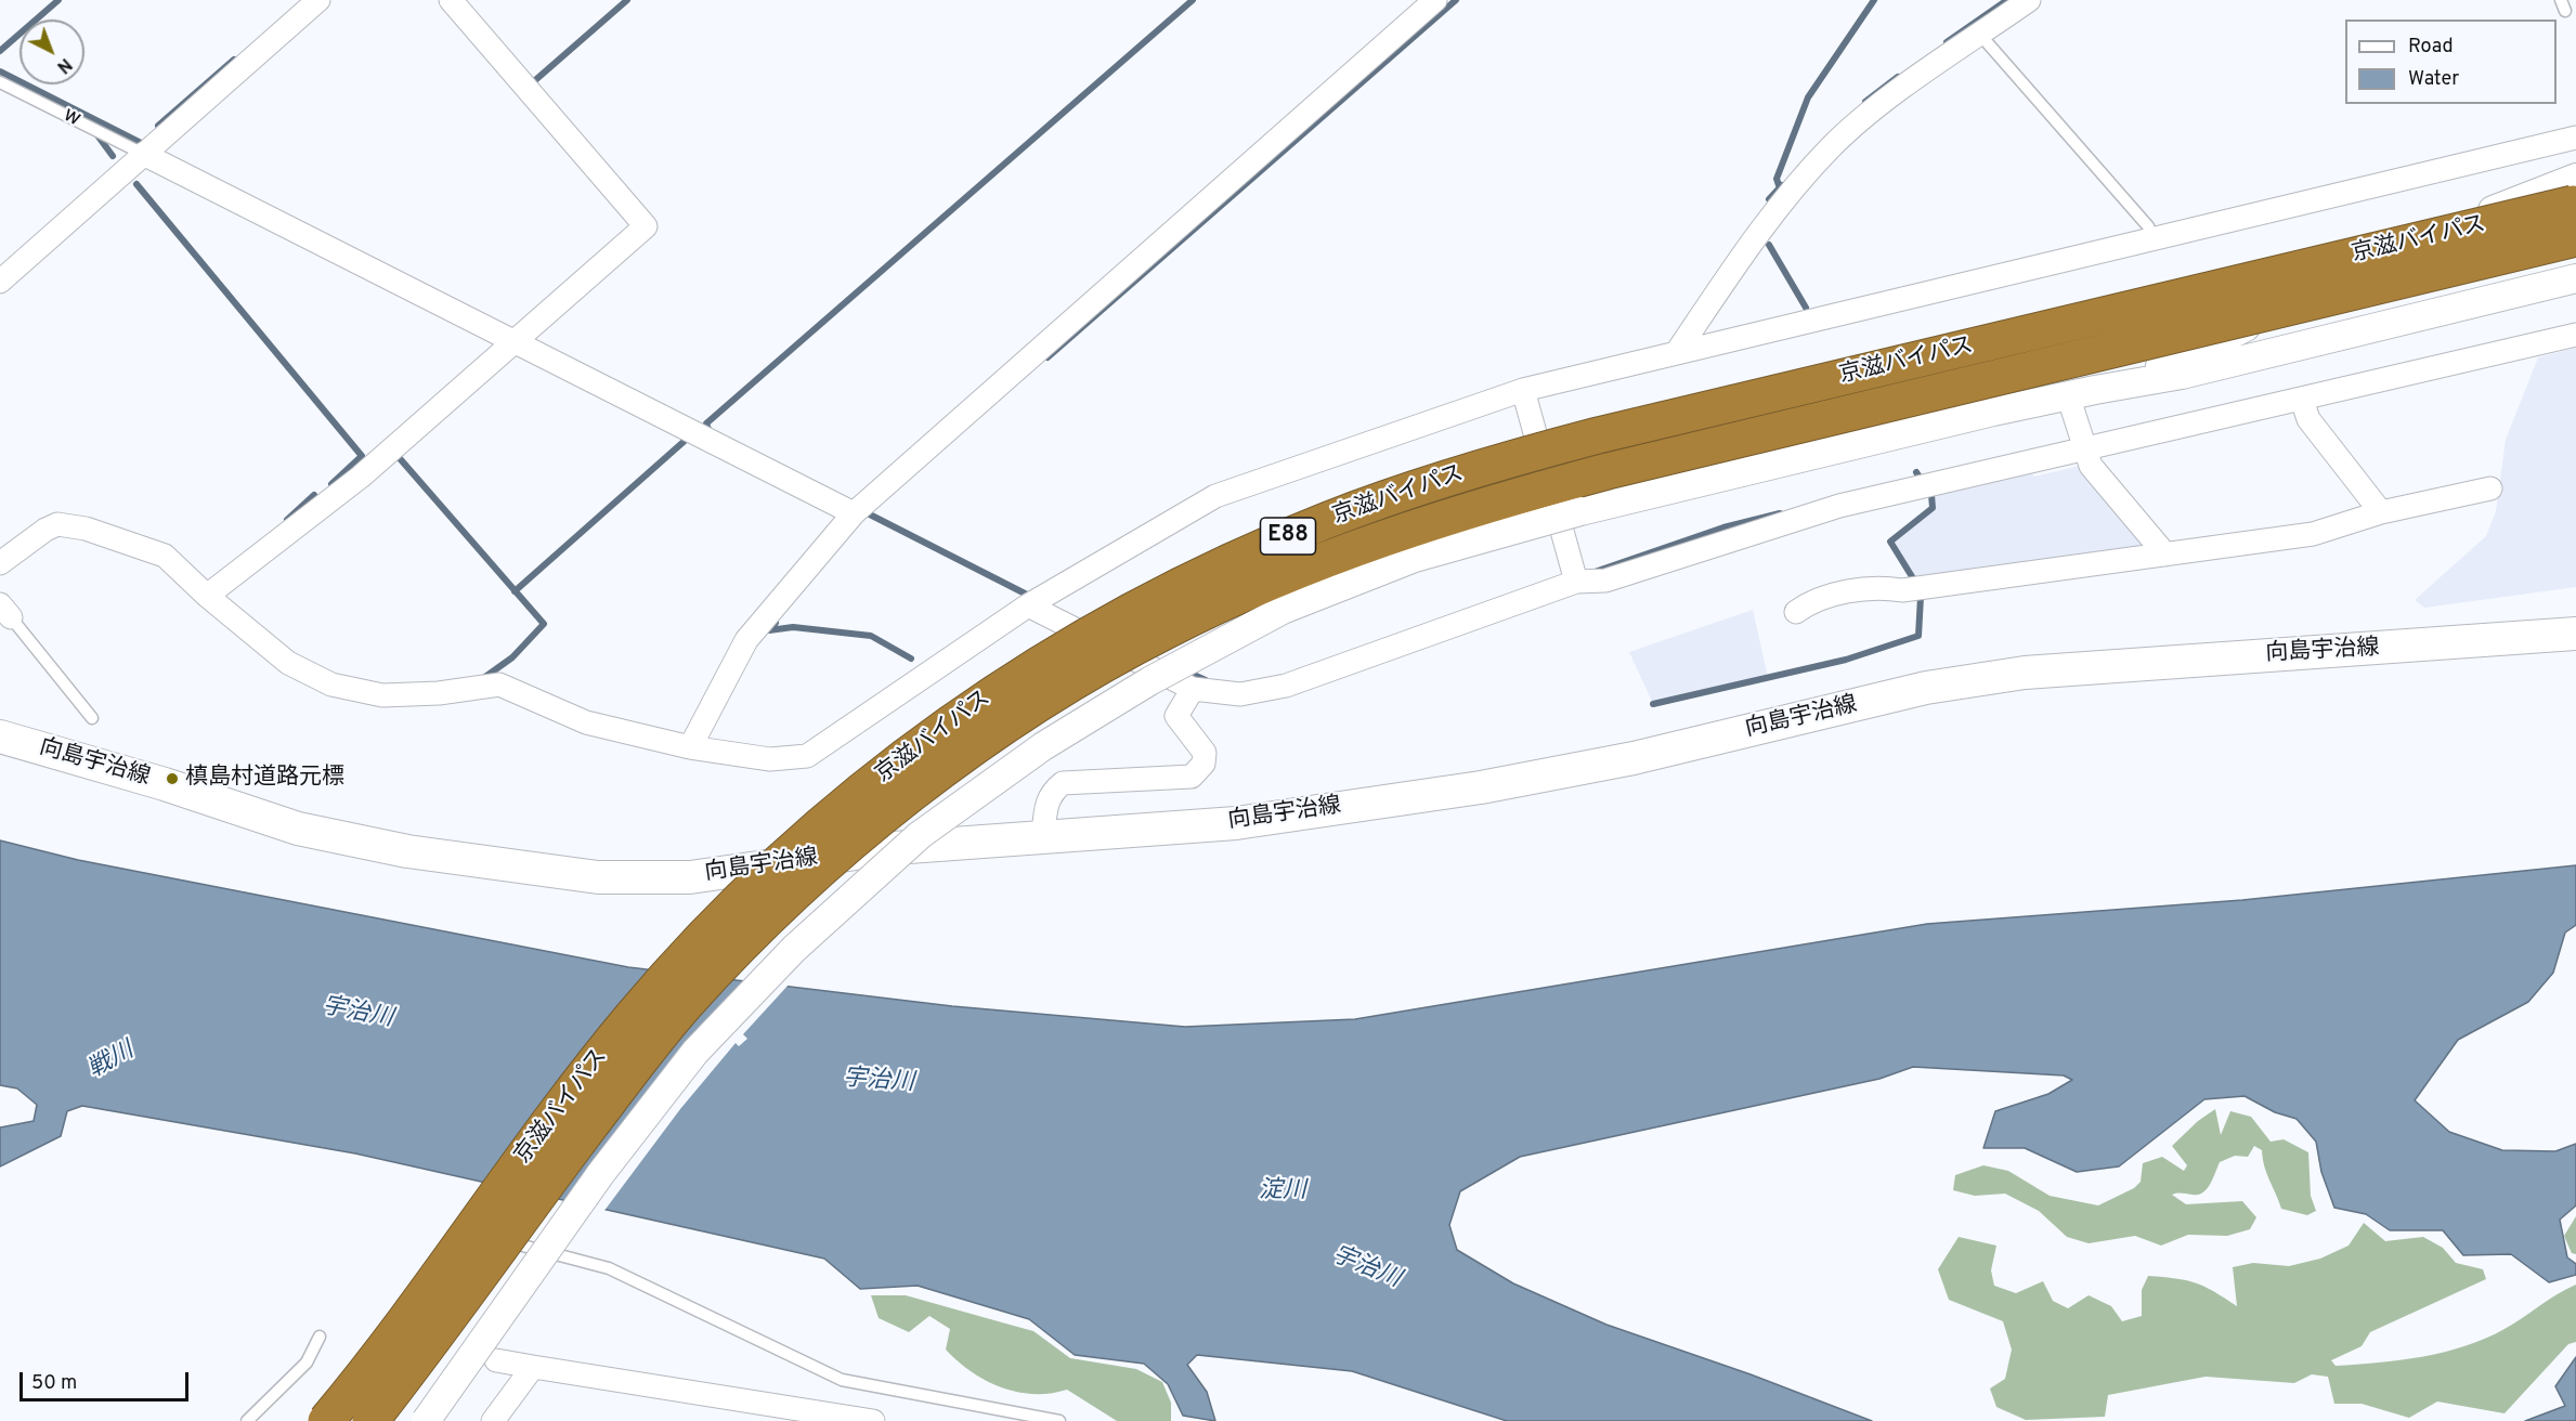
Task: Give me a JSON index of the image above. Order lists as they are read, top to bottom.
{
  "streets": {
    "highway": ["京滋バイパス", "E88"],
    "main road": ["向島宇治線"],
    "lane": ["w"]
  },
  "water": ["宇治川", "戦川", "淀川"],
  "places": ["槙島村道路元標"],
  "legend": ["Road", "Water"],
  "scale_bar": "50 m",
  "north": "bottom right"
}
